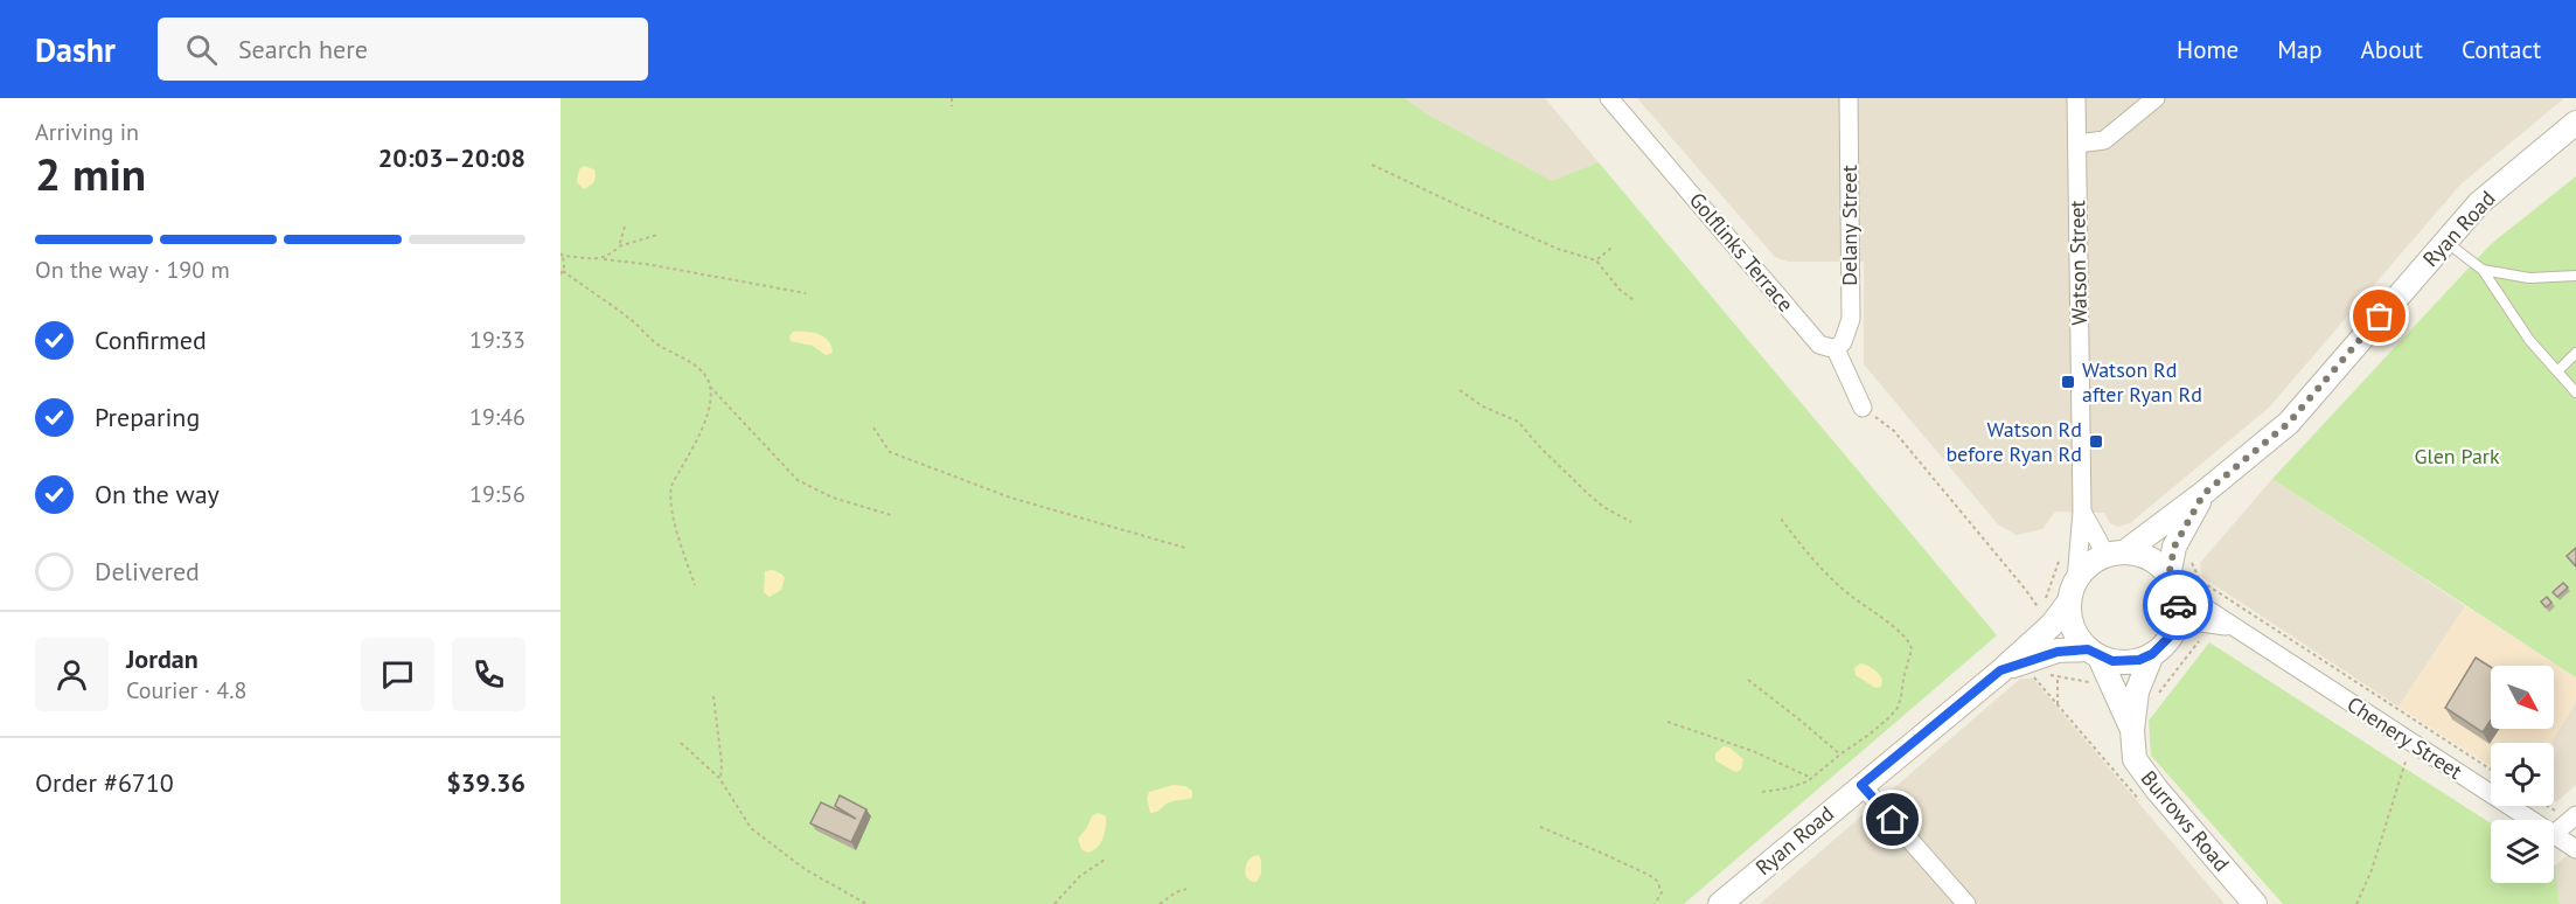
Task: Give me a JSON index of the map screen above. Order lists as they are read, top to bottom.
{
  "streets": {
    "street": [
      "Delany Street",
      "Ryan Road",
      "Golflinks Terrace",
      "Watson Street",
      "Chenery Street",
      "Burrows Road"
    ]
  },
  "crossings": [
    ["Delany Street", "Golflinks Terrace"],
    ["Ryan Road", "Watson Street"],
    ["Ryan Road", "Chenery Street"],
    ["Ryan Road", "Burrows Road"],
    ["Watson Street", "Chenery Street"],
    ["Watson Street", "Burrows Road"],
    ["Chenery Street", "Burrows Road"]
  ],
  "parks": ["Glen Park"],
  "places": {
    "transit": ["Watson Rd after Ryan Rd", "Watson Rd before Ryan Rd"]
  },
  "north": "bottom right",
  "page": {
    "header": "Dashr",
    "search": "Search here",
    "nav": [
      "Home",
      "Map",
      "About",
      "Contact"
    ],
    "heading": ["2 min", "Arriving in", "20:03–20:08"],
    "panel": [
      "Jordan",
      "Courier · 4.8",
      "Order #6710",
      "$39.36"
    ],
    "bar": "On the way · 190 m",
    "list": [
      ["Confirmed", "19:33"],
      ["Preparing", "19:46"],
      ["On the way", "19:56"],
      "Delivered"
    ]
  }
}
